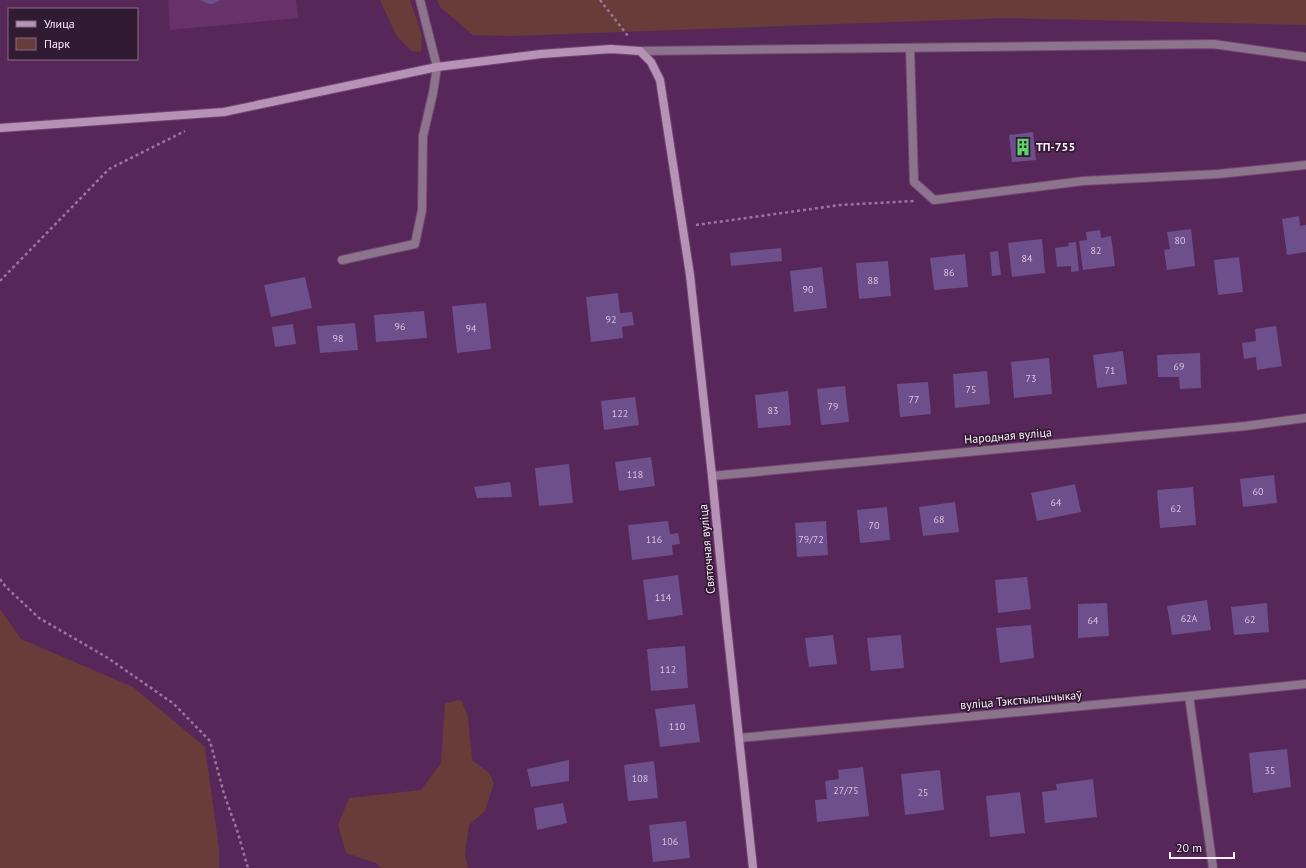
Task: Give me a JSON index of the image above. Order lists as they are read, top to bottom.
{
  "streets": {
    "street": ["Народная вуліца", "Святочная вуліца", "вуліца Тэкстыльшчыкаў"]
  },
  "crossings": [
    ["Народная вуліца", "Святочная вуліца"],
    ["Святочная вуліца", "вуліца Тэкстыльшчыкаў"]
  ],
  "places": {
    "building": ["ТП-755"]
  },
  "house_numbers": [
    "80",
    "82",
    "84",
    "86",
    "88",
    "90",
    "92",
    "96",
    "94",
    "98",
    "69",
    "71",
    "73",
    "75",
    "77",
    "79",
    "83",
    "122",
    "118",
    "60",
    "64",
    "62",
    "68",
    "70",
    "116",
    "79/72",
    "114",
    "62А",
    "62",
    "64",
    "112",
    "110",
    "35",
    "108",
    "27/75",
    "25",
    "106"
  ],
  "legend": ["Улица", "Парк"],
  "scale_bar": "20 m"
}
